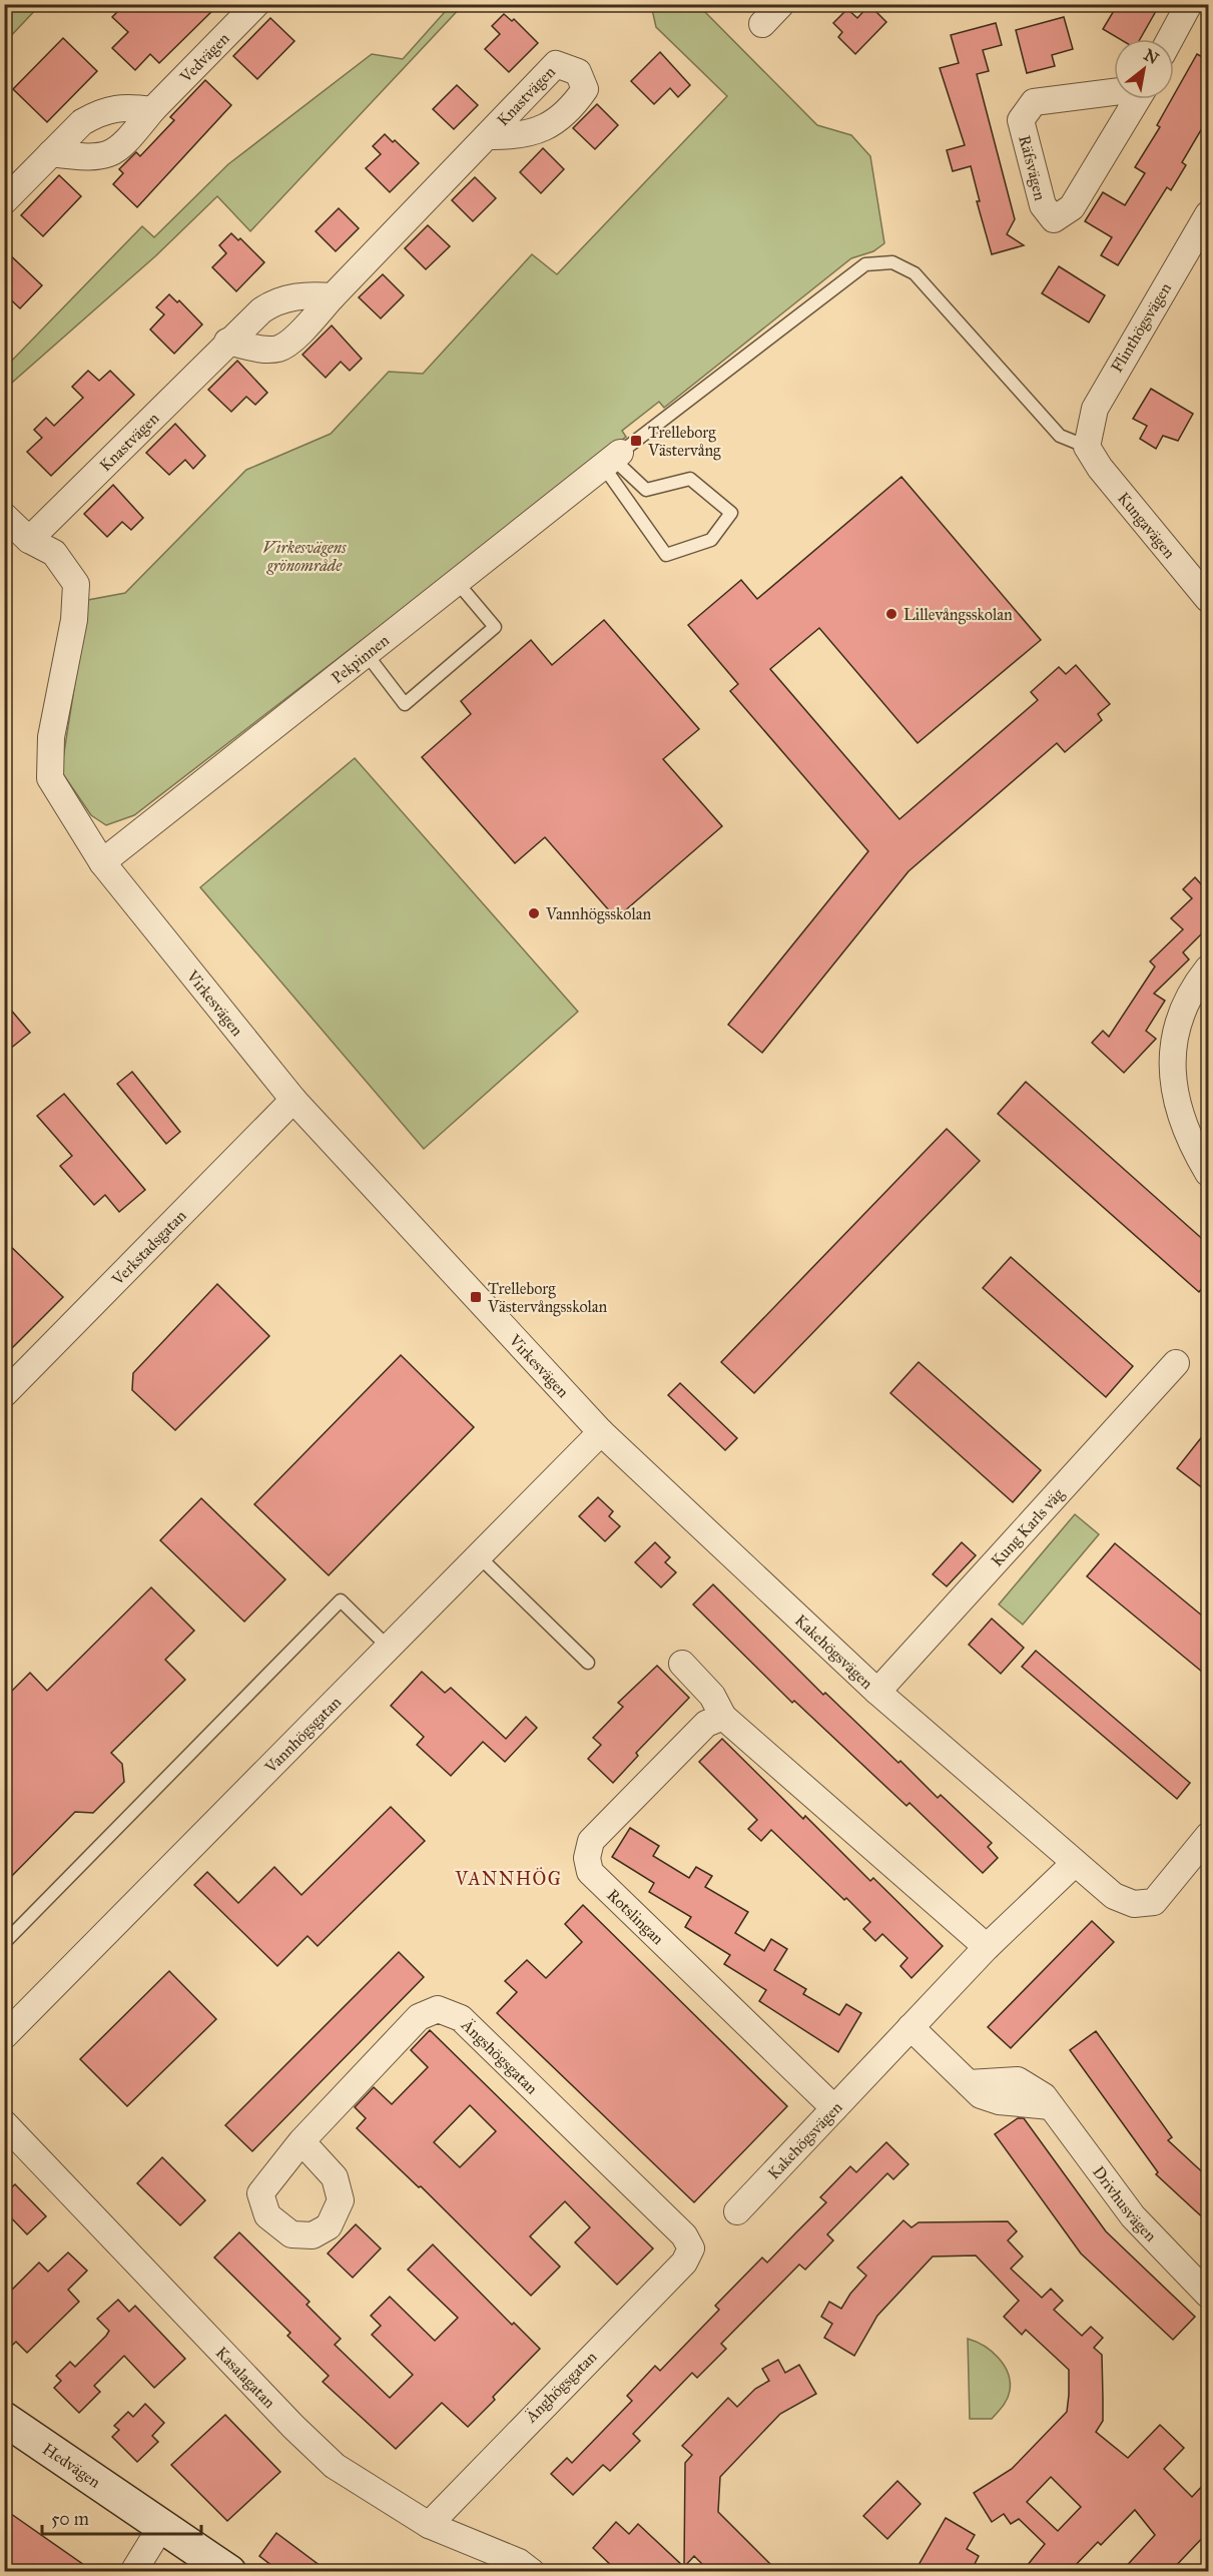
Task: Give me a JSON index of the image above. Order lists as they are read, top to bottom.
{
  "streets": {
    "main road": ["Hedvägen"],
    "street": [
      "Vedvägen",
      "Knastvägen",
      "Räfsvägen",
      "Flinthögsvägen",
      "Kungavägen",
      "Pekpinnen",
      "Virkesvägen",
      "Verkstadsgatan",
      "Kung Karls väg",
      "Kakehögsvägen",
      "Vannhögsgatan",
      "Rotslingan",
      "Ängshögsgatan",
      "Drivhusvägen",
      "Kasalagatan",
      "Änghögsgatan"
    ]
  },
  "crossings": [
    ["Knastvägen", "Virkesvägen"],
    ["Flinthögsvägen", "Kungavägen"],
    ["Pekpinnen", "Virkesvägen"],
    ["Virkesvägen", "Verkstadsgatan"],
    ["Virkesvägen", "Kakehögsvägen"],
    ["Virkesvägen", "Vannhögsgatan"],
    ["Kung Karls väg", "Kakehögsvägen"],
    ["Kakehögsvägen", "Vannhögsgatan"],
    ["Kakehögsvägen", "Rotslingan"],
    ["Kakehögsvägen", "Drivhusvägen"],
    ["Ängshögsgatan", "Änghögsgatan"],
    ["Kasalagatan", "Änghögsgatan"]
  ],
  "districts": ["VANNHÖG"],
  "parks": ["Virkesvägens grönområde"],
  "places": {
    "transit": ["Trelleborg Västervång", "Trelleborg Västervångsskolan"],
    "other": ["Lillevångsskolan", "Vannhögsskolan"]
  },
  "scale_bar": "50 m",
  "north": "top right"
}
